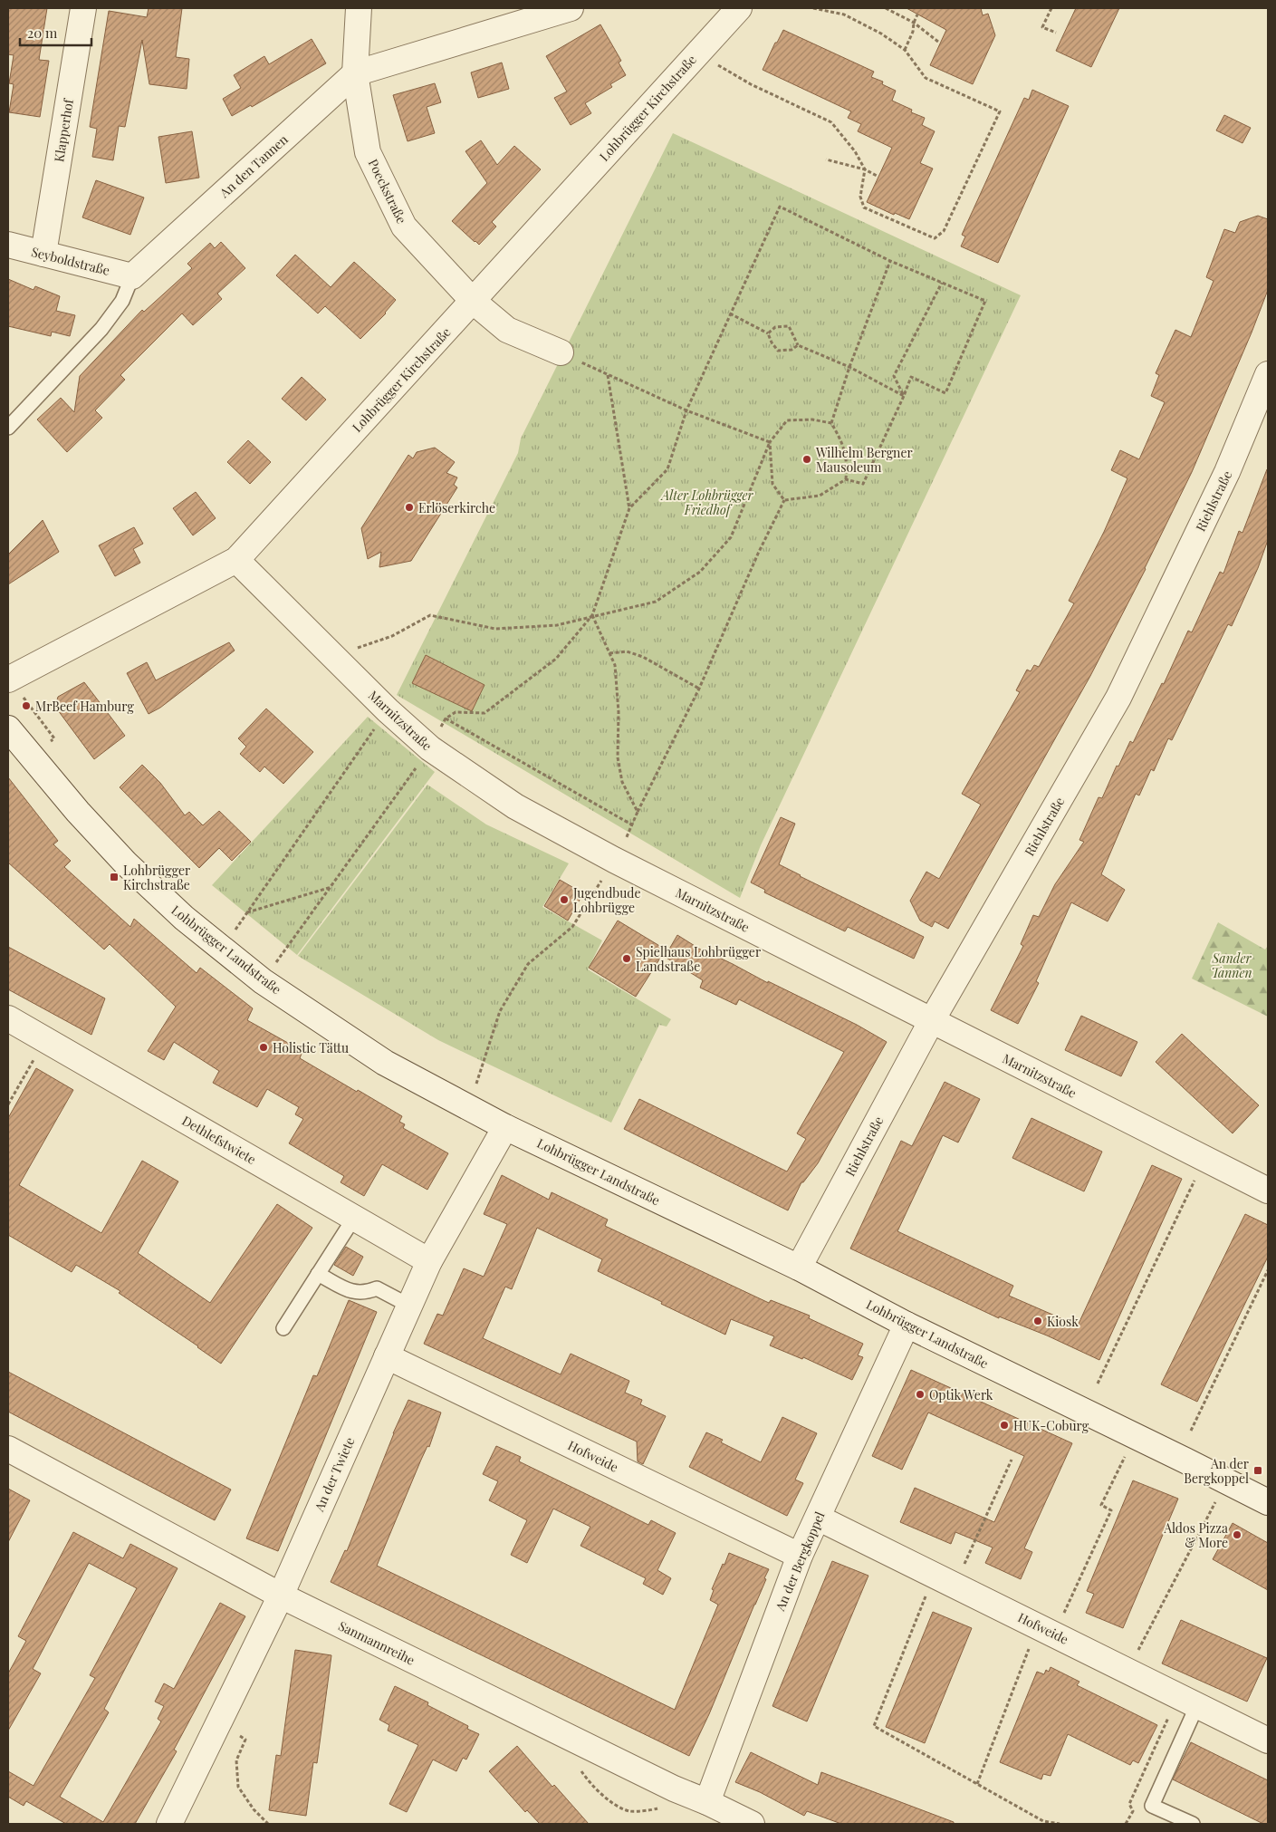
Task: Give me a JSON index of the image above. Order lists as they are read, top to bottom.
{
  "streets": {
    "street": [
      "Lohbrügger Kirchstraße",
      "Klapperhof",
      "An den Tannen",
      "Poeckstraße",
      "Seyboldstraße",
      "Riehlstraße",
      "Marnitzstraße",
      "Lohbrügger Landstraße",
      "Dethlefstwiete",
      "Hofweide",
      "An der Twiete",
      "An der Bergkoppel",
      "Sanmannreihe"
    ]
  },
  "crossings": [
    ["Lohbrügger Kirchstraße", "Poeckstraße"],
    ["Lohbrügger Kirchstraße", "Marnitzstraße"],
    ["Klapperhof", "Seyboldstraße"],
    ["An den Tannen", "Poeckstraße"],
    ["An den Tannen", "Seyboldstraße"],
    ["Riehlstraße", "Marnitzstraße"],
    ["Riehlstraße", "Lohbrügger Landstraße"],
    ["Lohbrügger Landstraße", "An der Twiete"],
    ["Lohbrügger Landstraße", "An der Bergkoppel"],
    ["Dethlefstwiete", "An der Twiete"],
    ["Hofweide", "An der Twiete"],
    ["Hofweide", "An der Bergkoppel"],
    ["An der Twiete", "Sanmannreihe"],
    ["An der Bergkoppel", "Sanmannreihe"]
  ],
  "parks": ["Alter Lohbrügger Friedhof", "Sander Tannen"],
  "places": {
    "other": [
      "Wilhelm Bergner Mausoleum",
      "Erlöserkirche",
      "MrBeef Hamburg",
      "Jugendbude Lohbrügge",
      "Spielhaus Lohbrügger Landstraße",
      "Holistic Tättu",
      "Kiosk",
      "Optik Werk",
      "HUK-Coburg",
      "Aldos Pizza & More"
    ],
    "transit": ["Lohbrügger Kirchstraße", "An der Bergkoppel"]
  },
  "scale_bar": "20 m"
}
